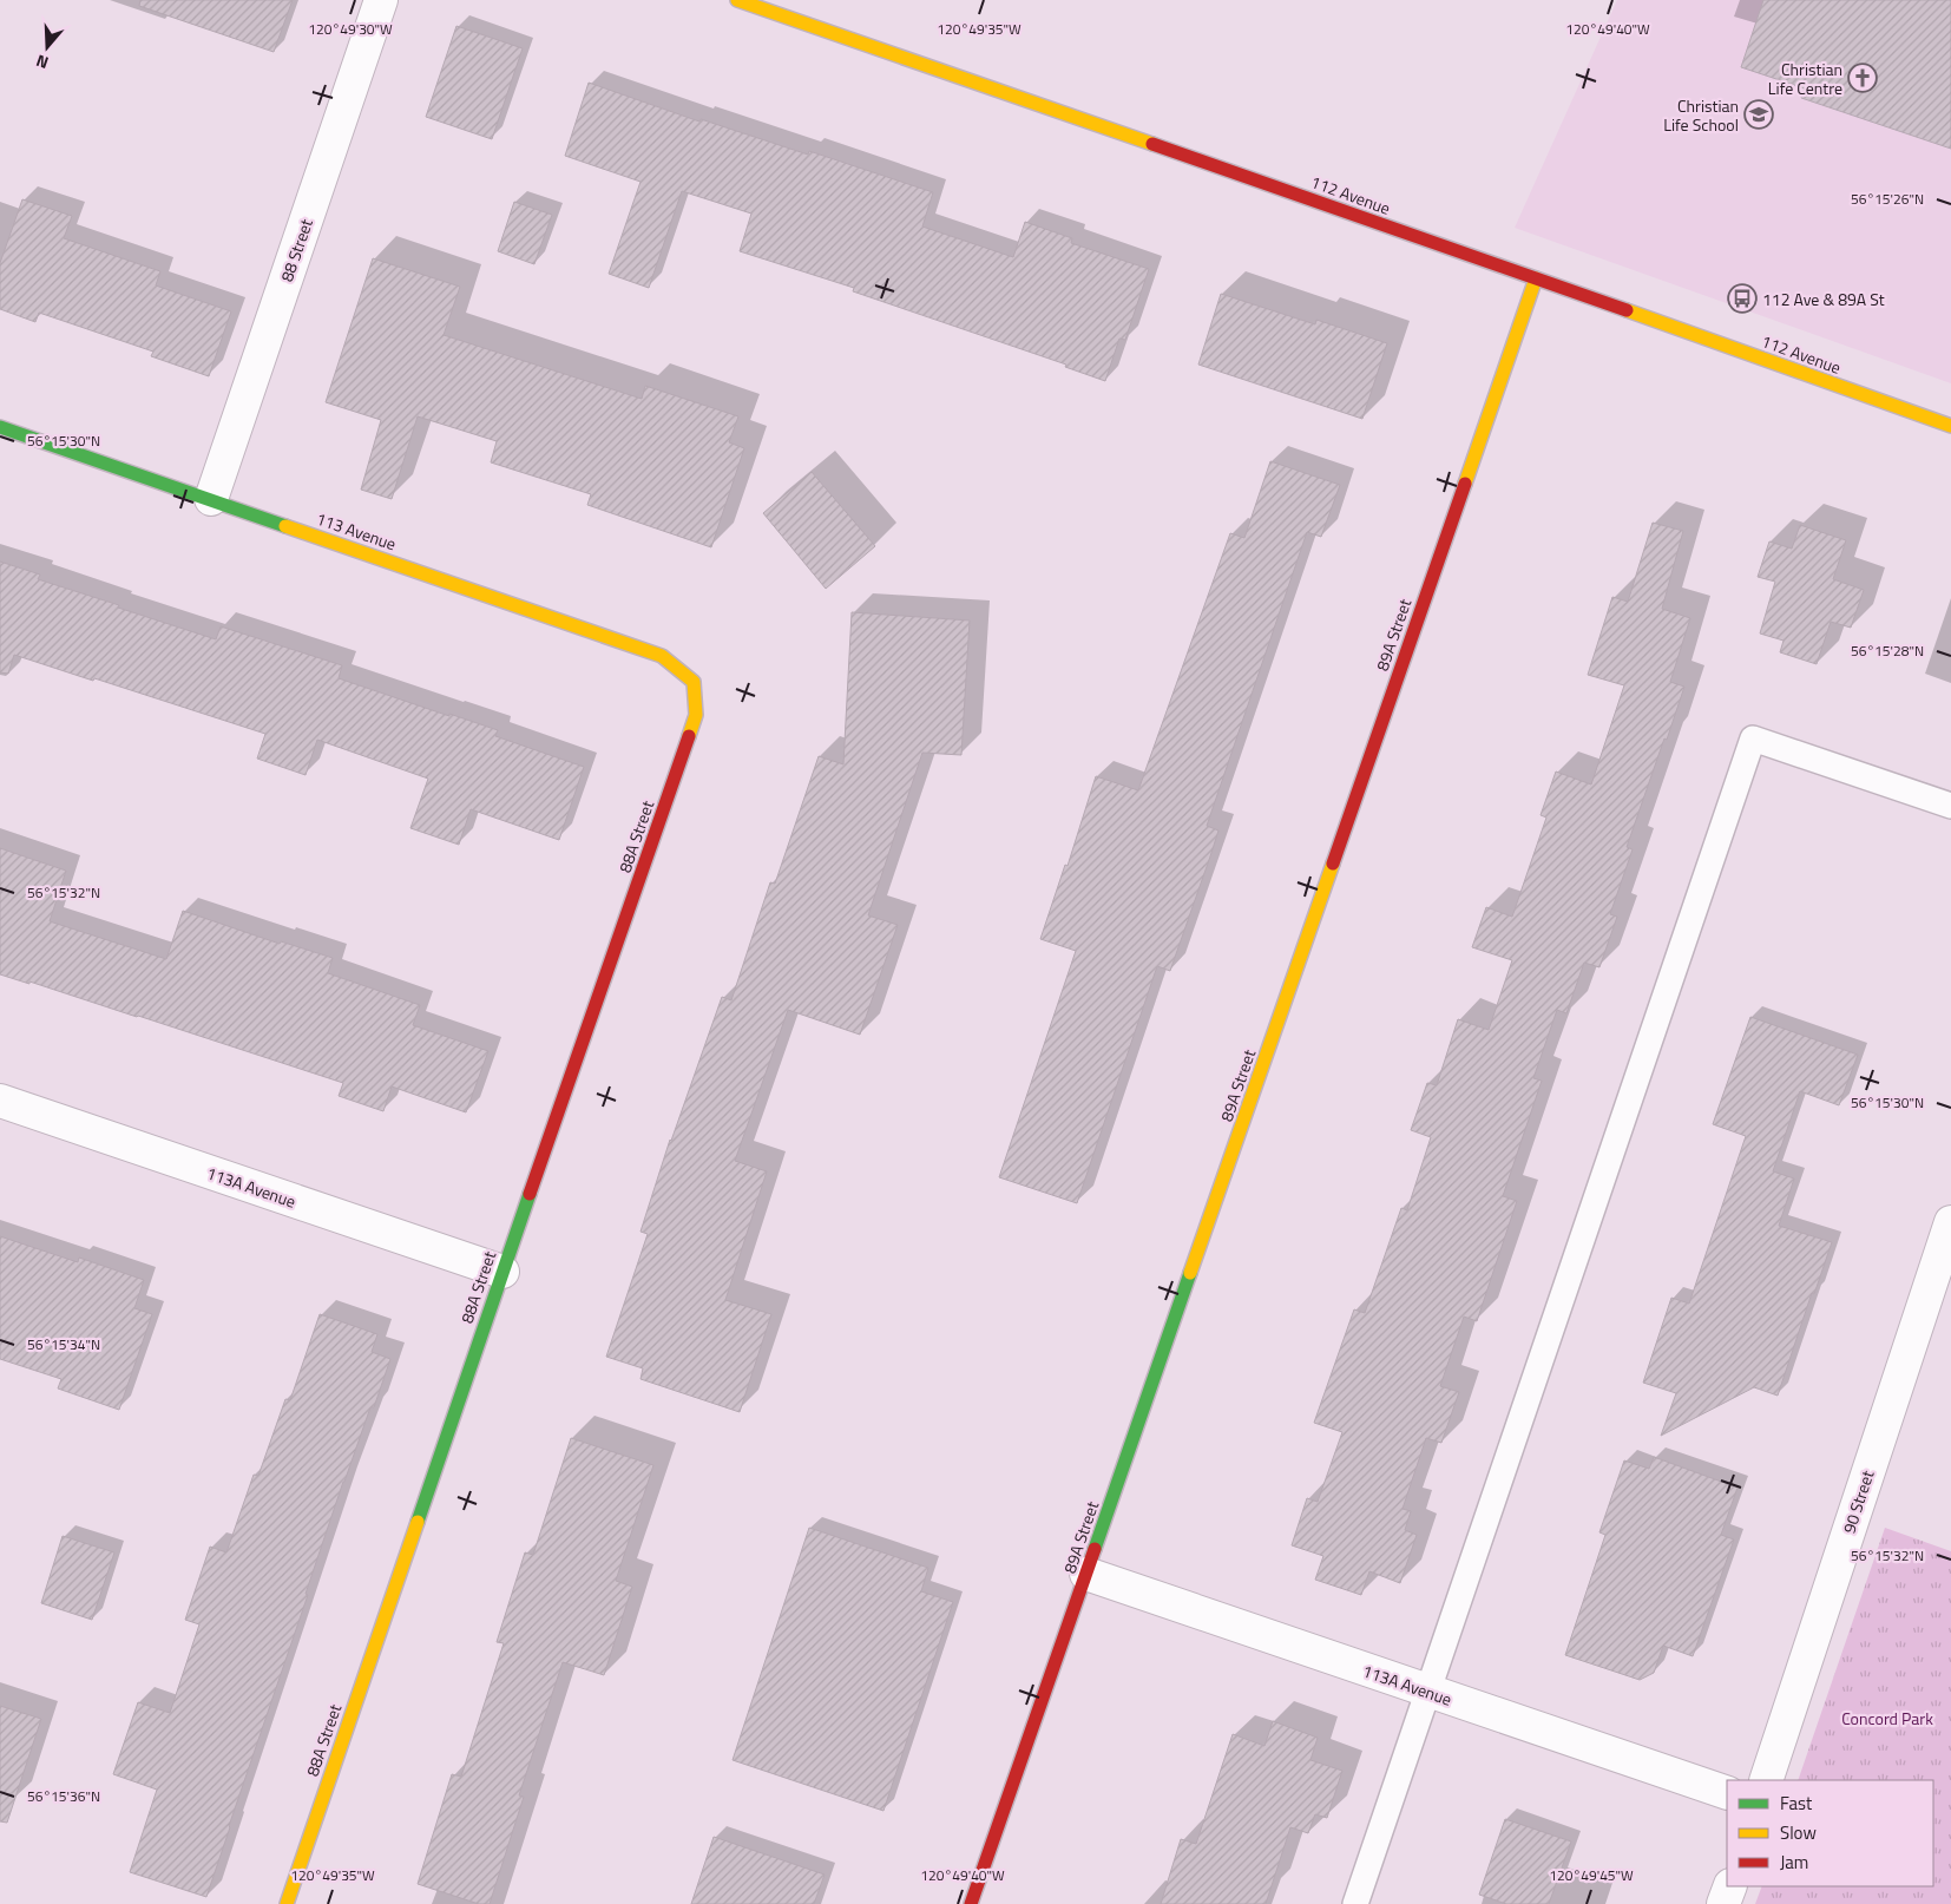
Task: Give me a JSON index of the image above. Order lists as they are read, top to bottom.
{
  "streets": {
    "street": [
      "112 Avenue",
      "88 Street",
      "113 Avenue",
      "89A Street",
      "88A Street",
      "113A Avenue",
      "90 Street"
    ]
  },
  "crossings": [
    ["112 Avenue", "89A Street"],
    ["88 Street", "113 Avenue"],
    ["113 Avenue", "88A Street"],
    ["89A Street", "113A Avenue"],
    ["88A Street", "113A Avenue"]
  ],
  "parks": ["Concord Park"],
  "places": {
    "church": ["Christian Life Centre"],
    "school or university": ["Christian Life School"],
    "bus stop": ["112 Ave & 89A St"]
  },
  "legend": ["Fast", "Slow", "Jam"],
  "north": "bottom",
  "coordinates": [
    "120°49'35\"W",
    "120°49'40\"W",
    "120°49'30\"W",
    "56°15'26\"N",
    "56°15'30\"N",
    "56°15'28\"N",
    "56°15'32\"N",
    "56°15'34\"N",
    "56°15'36\"N",
    "120°49'45\"W"
  ]
}
